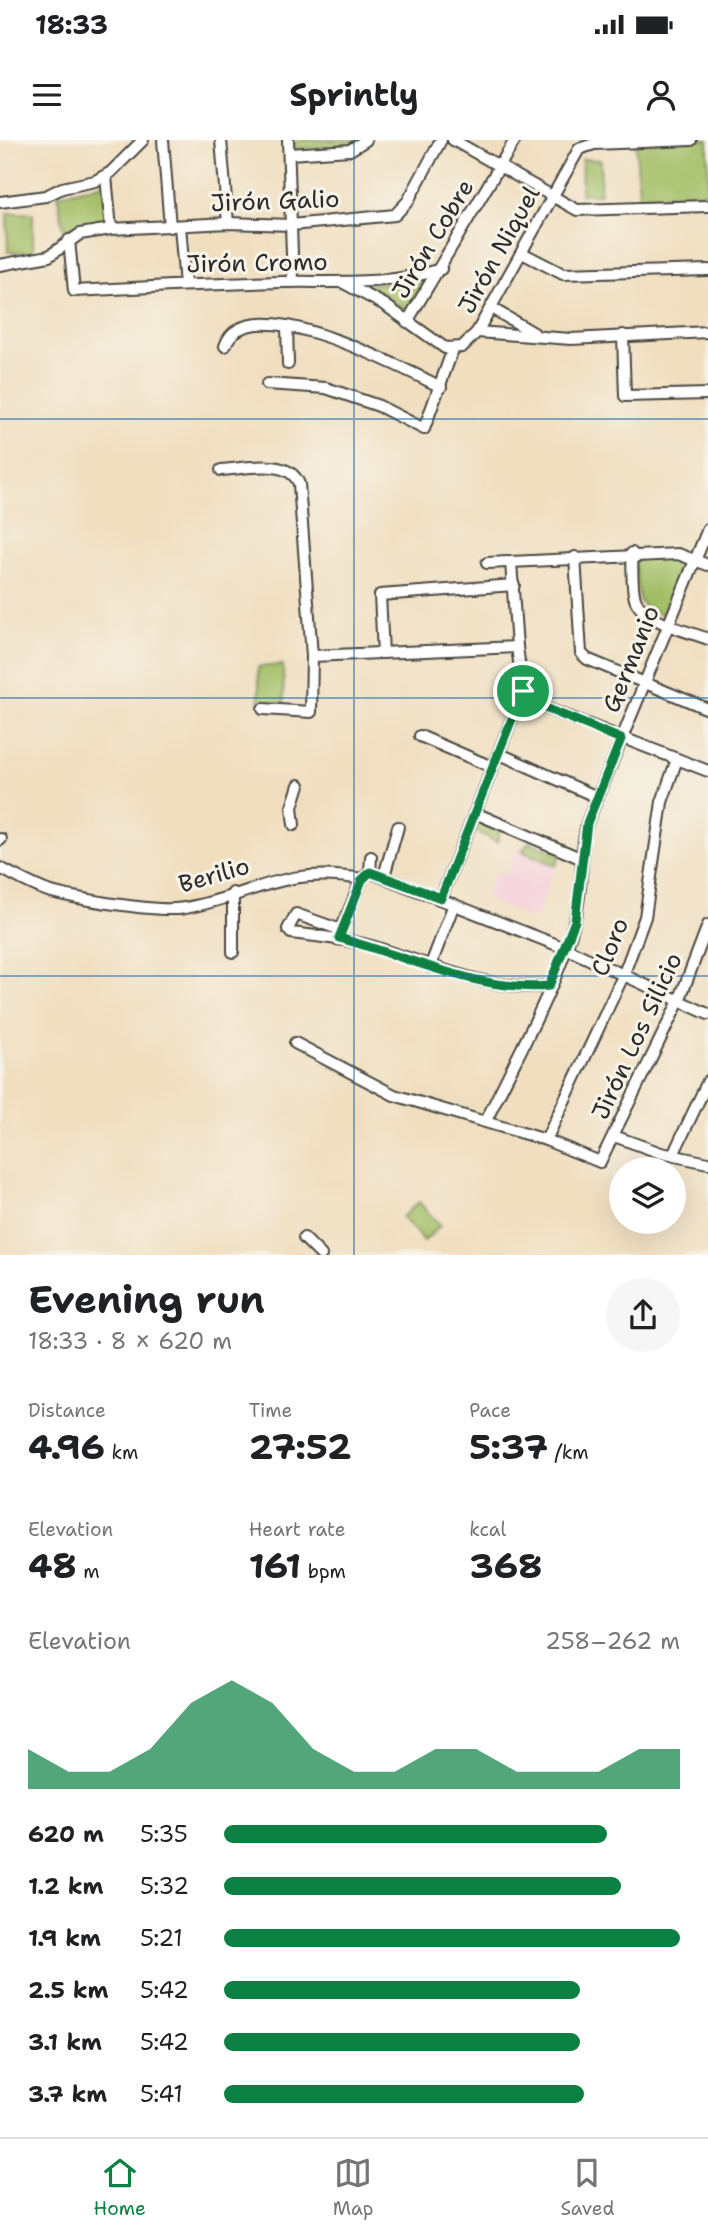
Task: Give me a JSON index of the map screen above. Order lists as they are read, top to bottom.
{
  "streets": {
    "street": [
      "Jirón Galio",
      "Jirón Cobre",
      "Jirón Niquel",
      "Jirón Cromo",
      "Germanio",
      "Berilio",
      "Cloro",
      "Jirón Los Silicio"
    ]
  },
  "crossings": [
    ["Jirón Galio", "Jirón Cromo"],
    ["Jirón Cobre", "Jirón Cromo"],
    ["Germanio", "Berilio"],
    ["Berilio", "Cloro"],
    ["Berilio", "Jirón Los Silicio"],
    ["Cloro", "Jirón Los Silicio"]
  ],
  "page": {
    "status": "18:33",
    "header": "Sprintly",
    "heading": ["Evening run", "18:33 · 8 × 620 m"],
    "stats": [
      ["Distance", "4.96 km"],
      ["Time", "27:52"],
      ["Pace", "5:37 /km"],
      ["Elevation", "48 m"],
      ["Heart rate", "161 bpm"],
      ["kcal", "368"]
    ],
    "chart": ["Elevation", "258–262 m"],
    "list": [
      {
        "name": "620 m",
        "note": "5:35"
      },
      {
        "name": "1.2 km",
        "note": "5:32"
      },
      {
        "name": "1.9 km",
        "note": "5:21"
      },
      {
        "name": "2.5 km",
        "note": "5:42"
      },
      {
        "name": "3.1 km",
        "note": "5:42"
      },
      {
        "name": "3.7 km",
        "note": "5:41"
      }
    ],
    "tabs": ["Home", "Map", "Saved"]
  }
}
